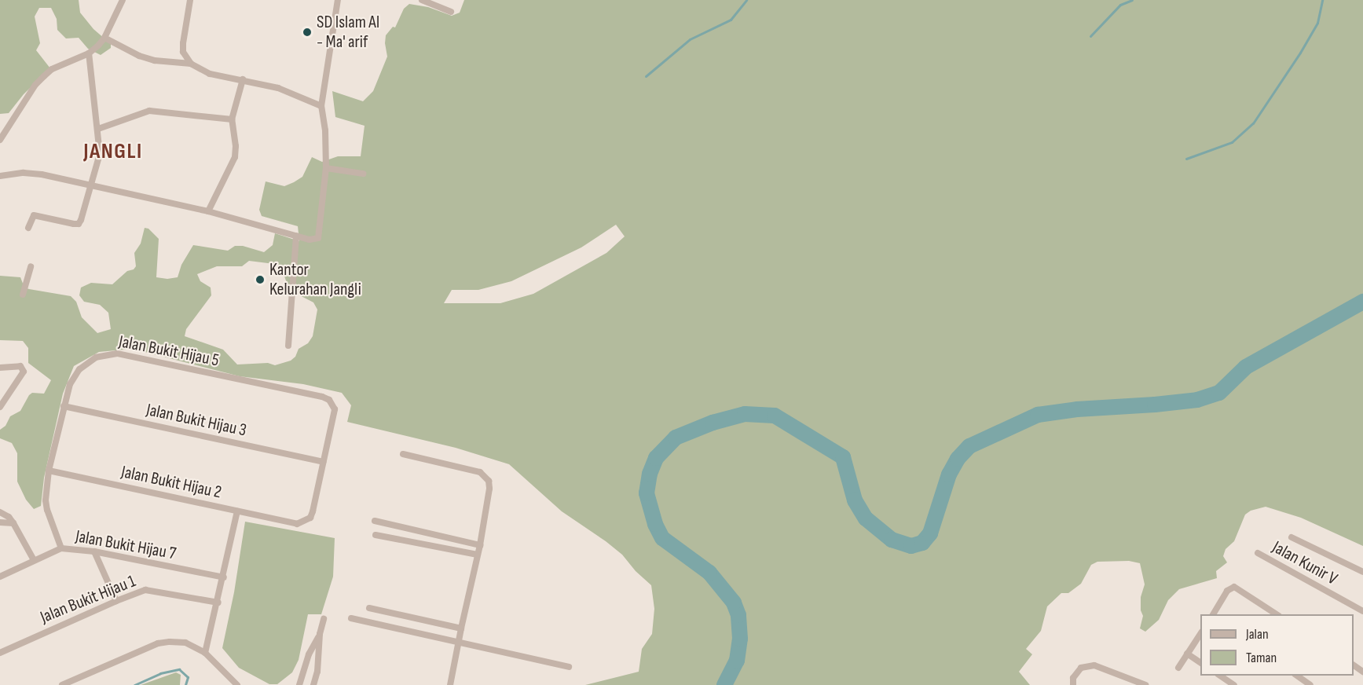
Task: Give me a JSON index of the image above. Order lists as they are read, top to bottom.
{
  "streets": {
    "street": [
      "Jalan Bukit Hijau 5",
      "Jalan Bukit Hijau 3",
      "Jalan Bukit Hijau 2",
      "Jalan Bukit Hijau 7",
      "Jalan Kunir V",
      "Jalan Bukit Hijau 1"
    ]
  },
  "crossings": [
    ["Jalan Bukit Hijau 5", "Jalan Bukit Hijau 3"],
    ["Jalan Bukit Hijau 5", "Jalan Bukit Hijau 2"],
    ["Jalan Bukit Hijau 5", "Jalan Bukit Hijau 7"],
    ["Jalan Bukit Hijau 3", "Jalan Bukit Hijau 2"]
  ],
  "districts": ["JANGLI"],
  "places": ["SD Islam Al - Ma' arif", "Kantor Kelurahan Jangli"],
  "legend": ["Jalan", "Taman"]
}
